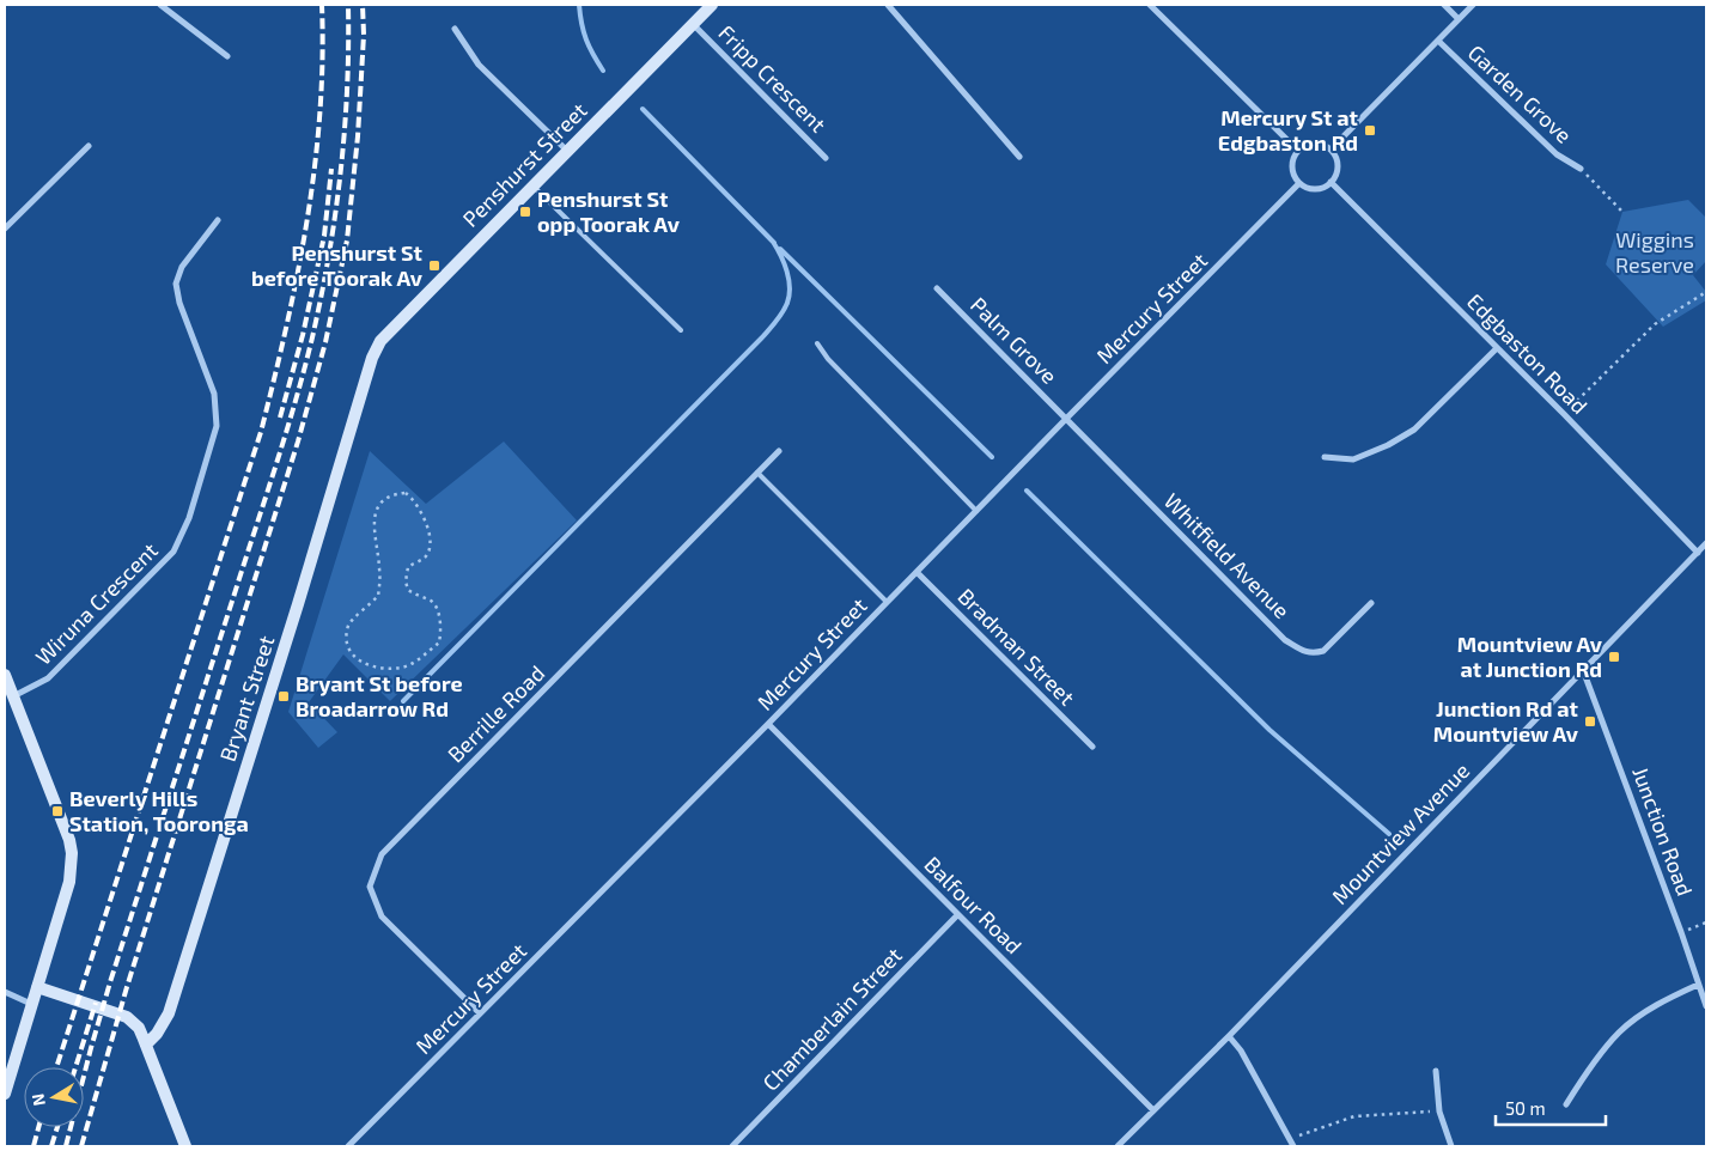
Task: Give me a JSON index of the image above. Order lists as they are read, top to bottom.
{
  "streets": {
    "street": [
      "Fripp Crescent",
      "Garden Grove",
      "Penshurst Street",
      "Mercury Street",
      "Palm Grove",
      "Edgbaston Road",
      "Whitfield Avenue",
      "Wiruna Crescent",
      "Bradman Street",
      "Bryant Street",
      "Berrille Road",
      "Junction Road",
      "Mountview Avenue",
      "Balfour Road",
      "Chamberlain Street"
    ]
  },
  "crossings": [
    ["Fripp Crescent", "Penshurst Street"],
    ["Penshurst Street", "Bryant Street"],
    ["Mercury Street", "Palm Grove"],
    ["Mercury Street", "Edgbaston Road"],
    ["Mercury Street", "Whitfield Avenue"],
    ["Mercury Street", "Bradman Street"],
    ["Mercury Street", "Berrille Road"],
    ["Mercury Street", "Balfour Road"],
    ["Palm Grove", "Whitfield Avenue"],
    ["Edgbaston Road", "Mountview Avenue"],
    ["Junction Road", "Mountview Avenue"],
    ["Mountview Avenue", "Balfour Road"],
    ["Balfour Road", "Chamberlain Street"]
  ],
  "parks": ["Wiggins Reserve"],
  "places": {
    "transit": [
      "Mercury St at Edgbaston Rd",
      "Penshurst St opp Toorak Av",
      "Penshurst St before Toorak Av",
      "Mountview Av at Junction Rd",
      "Bryant St before Broadarrow Rd",
      "Junction Rd at Mountview Av",
      "Beverly Hills Station, Tooronga"
    ]
  },
  "scale_bar": "50 m",
  "north": "left"
}
